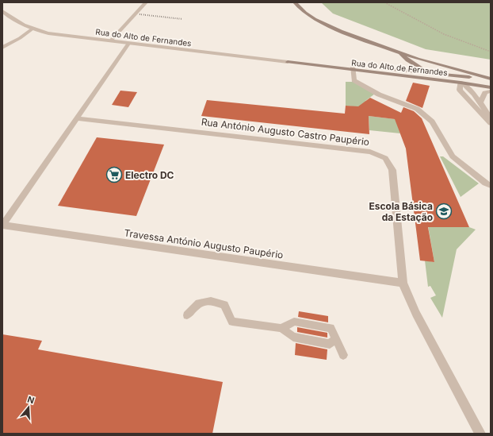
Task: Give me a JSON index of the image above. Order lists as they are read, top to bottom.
{
  "streets": {
    "main road": ["Rua do Alto de Fernandes"],
    "street": ["Rua António Augusto Castro Paupério", "Travessa António Augusto Paupério"]
  },
  "crossings": [
    ["Rua António Augusto Castro Paupério", "Travessa António Augusto Paupério"]
  ],
  "places": {
    "supermarket": ["Electro DC"],
    "school or university": ["Escola Básica da Estação"]
  },
  "north": "top"
}
